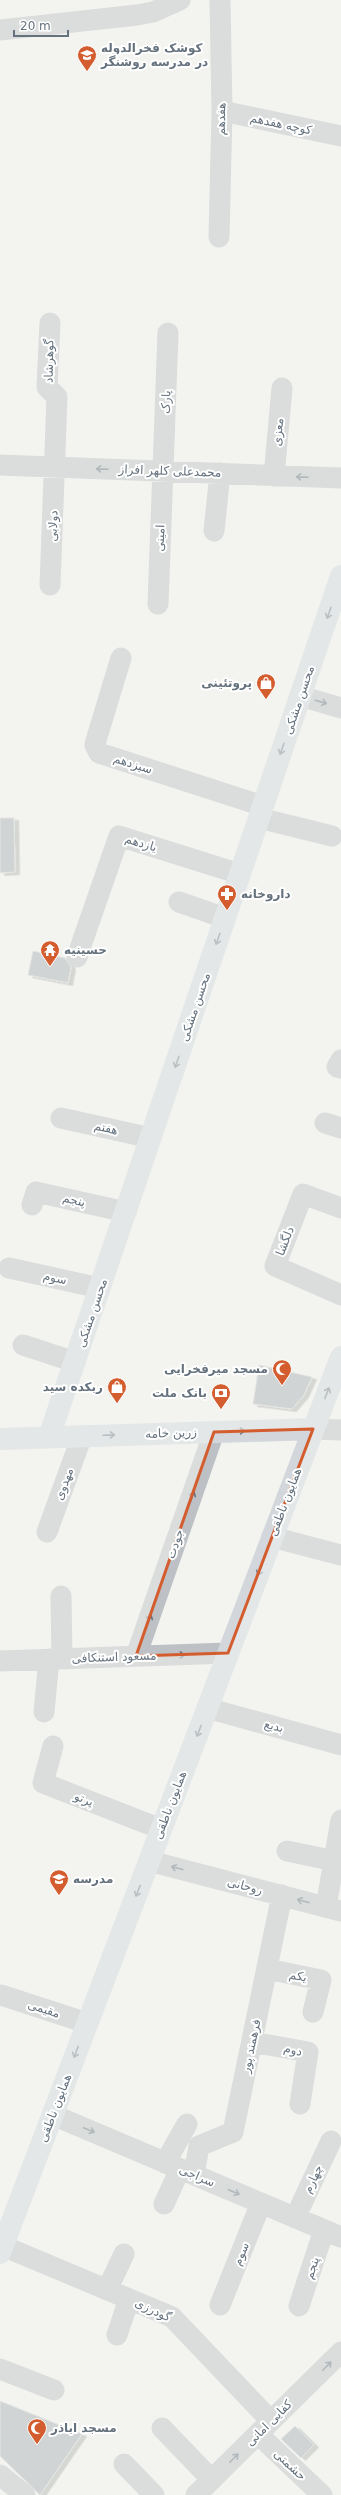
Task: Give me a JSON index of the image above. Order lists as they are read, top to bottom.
{
  "streets": {
    "main road": ["محسن مشکی", "زرین خامه", "همایون ناطقی"],
    "street": [
      "هفدهم",
      "کوچه هفدهم",
      "گوهرشاد",
      "پارک",
      "معزی",
      "محمدعلی کلهر افراز",
      "دولابی",
      "امینی",
      "سیزدهم",
      "یازدهم",
      "هفتم",
      "پنجم",
      "دلگشا",
      "سوم",
      "مهدوی",
      "جودت",
      "مسعود استنکافی",
      "بدیع",
      "پرتو",
      "روحانی",
      "یکم",
      "مقیمی",
      "فرهمند پور",
      "دوم",
      "سراجی",
      "چهارم",
      "گودرزی",
      "کفایی امانی",
      "حشمتی"
    ]
  },
  "crossings": [
    ["هفدهم", "کوچه هفدهم"],
    ["گوهرشاد", "محمدعلی کلهر افراز"],
    ["گوهرشاد", "دولابی"],
    ["پارک", "محمدعلی کلهر افراز"],
    ["پارک", "امینی"],
    ["معزی", "محمدعلی کلهر افراز"],
    ["محمدعلی کلهر افراز", "دولابی"],
    ["محمدعلی کلهر افراز", "امینی"],
    ["محسن مشکی", "سیزدهم"],
    ["محسن مشکی", "یازدهم"],
    ["محسن مشکی", "هفتم"],
    ["محسن مشکی", "پنجم"],
    ["محسن مشکی", "سوم"],
    ["محسن مشکی", "زرین خامه"],
    ["پنجم", "سراجی"],
    ["سوم", "سراجی"],
    ["زرین خامه", "مهدوی"],
    ["زرین خامه", "همایون ناطقی"],
    ["زرین خامه", "جودت"],
    ["همایون ناطقی", "مسعود استنکافی"],
    ["همایون ناطقی", "بدیع"],
    ["همایون ناطقی", "پرتو"],
    ["همایون ناطقی", "روحانی"],
    ["همایون ناطقی", "مقیمی"],
    ["همایون ناطقی", "سراجی"],
    ["همایون ناطقی", "گودرزی"],
    ["جودت", "مسعود استنکافی"],
    ["روحانی", "فرهمند پور"],
    ["یکم", "فرهمند پور"],
    ["فرهمند پور", "دوم"],
    ["فرهمند پور", "سراجی"],
    ["سراجی", "چهارم"],
    ["گودرزی", "کفایی امانی"],
    ["گودرزی", "حشمتی"],
    ["کفایی امانی", "حشمتی"]
  ],
  "one_way": [
    "محمدعلی کلهر افراز",
    "محسن مشکی",
    "زرین خامه",
    "جودت",
    "مسعود استنکافی",
    "روحانی",
    "سراجی",
    "کفایی امانی"
  ],
  "places": {
    "school or university": ["کوشک فخرالدوله در مدرسه روشنگر", "مدرسه"],
    "shop": ["پروتئینی", "ربکده سید"],
    "pharmacy": ["داروخانه"],
    "temple": ["حسینیه"],
    "mosque": ["مسجد میرفخرایی", "مسجد اباذر"],
    "bank": ["بانک ملت"]
  },
  "scale_bar": "20 m"
}
